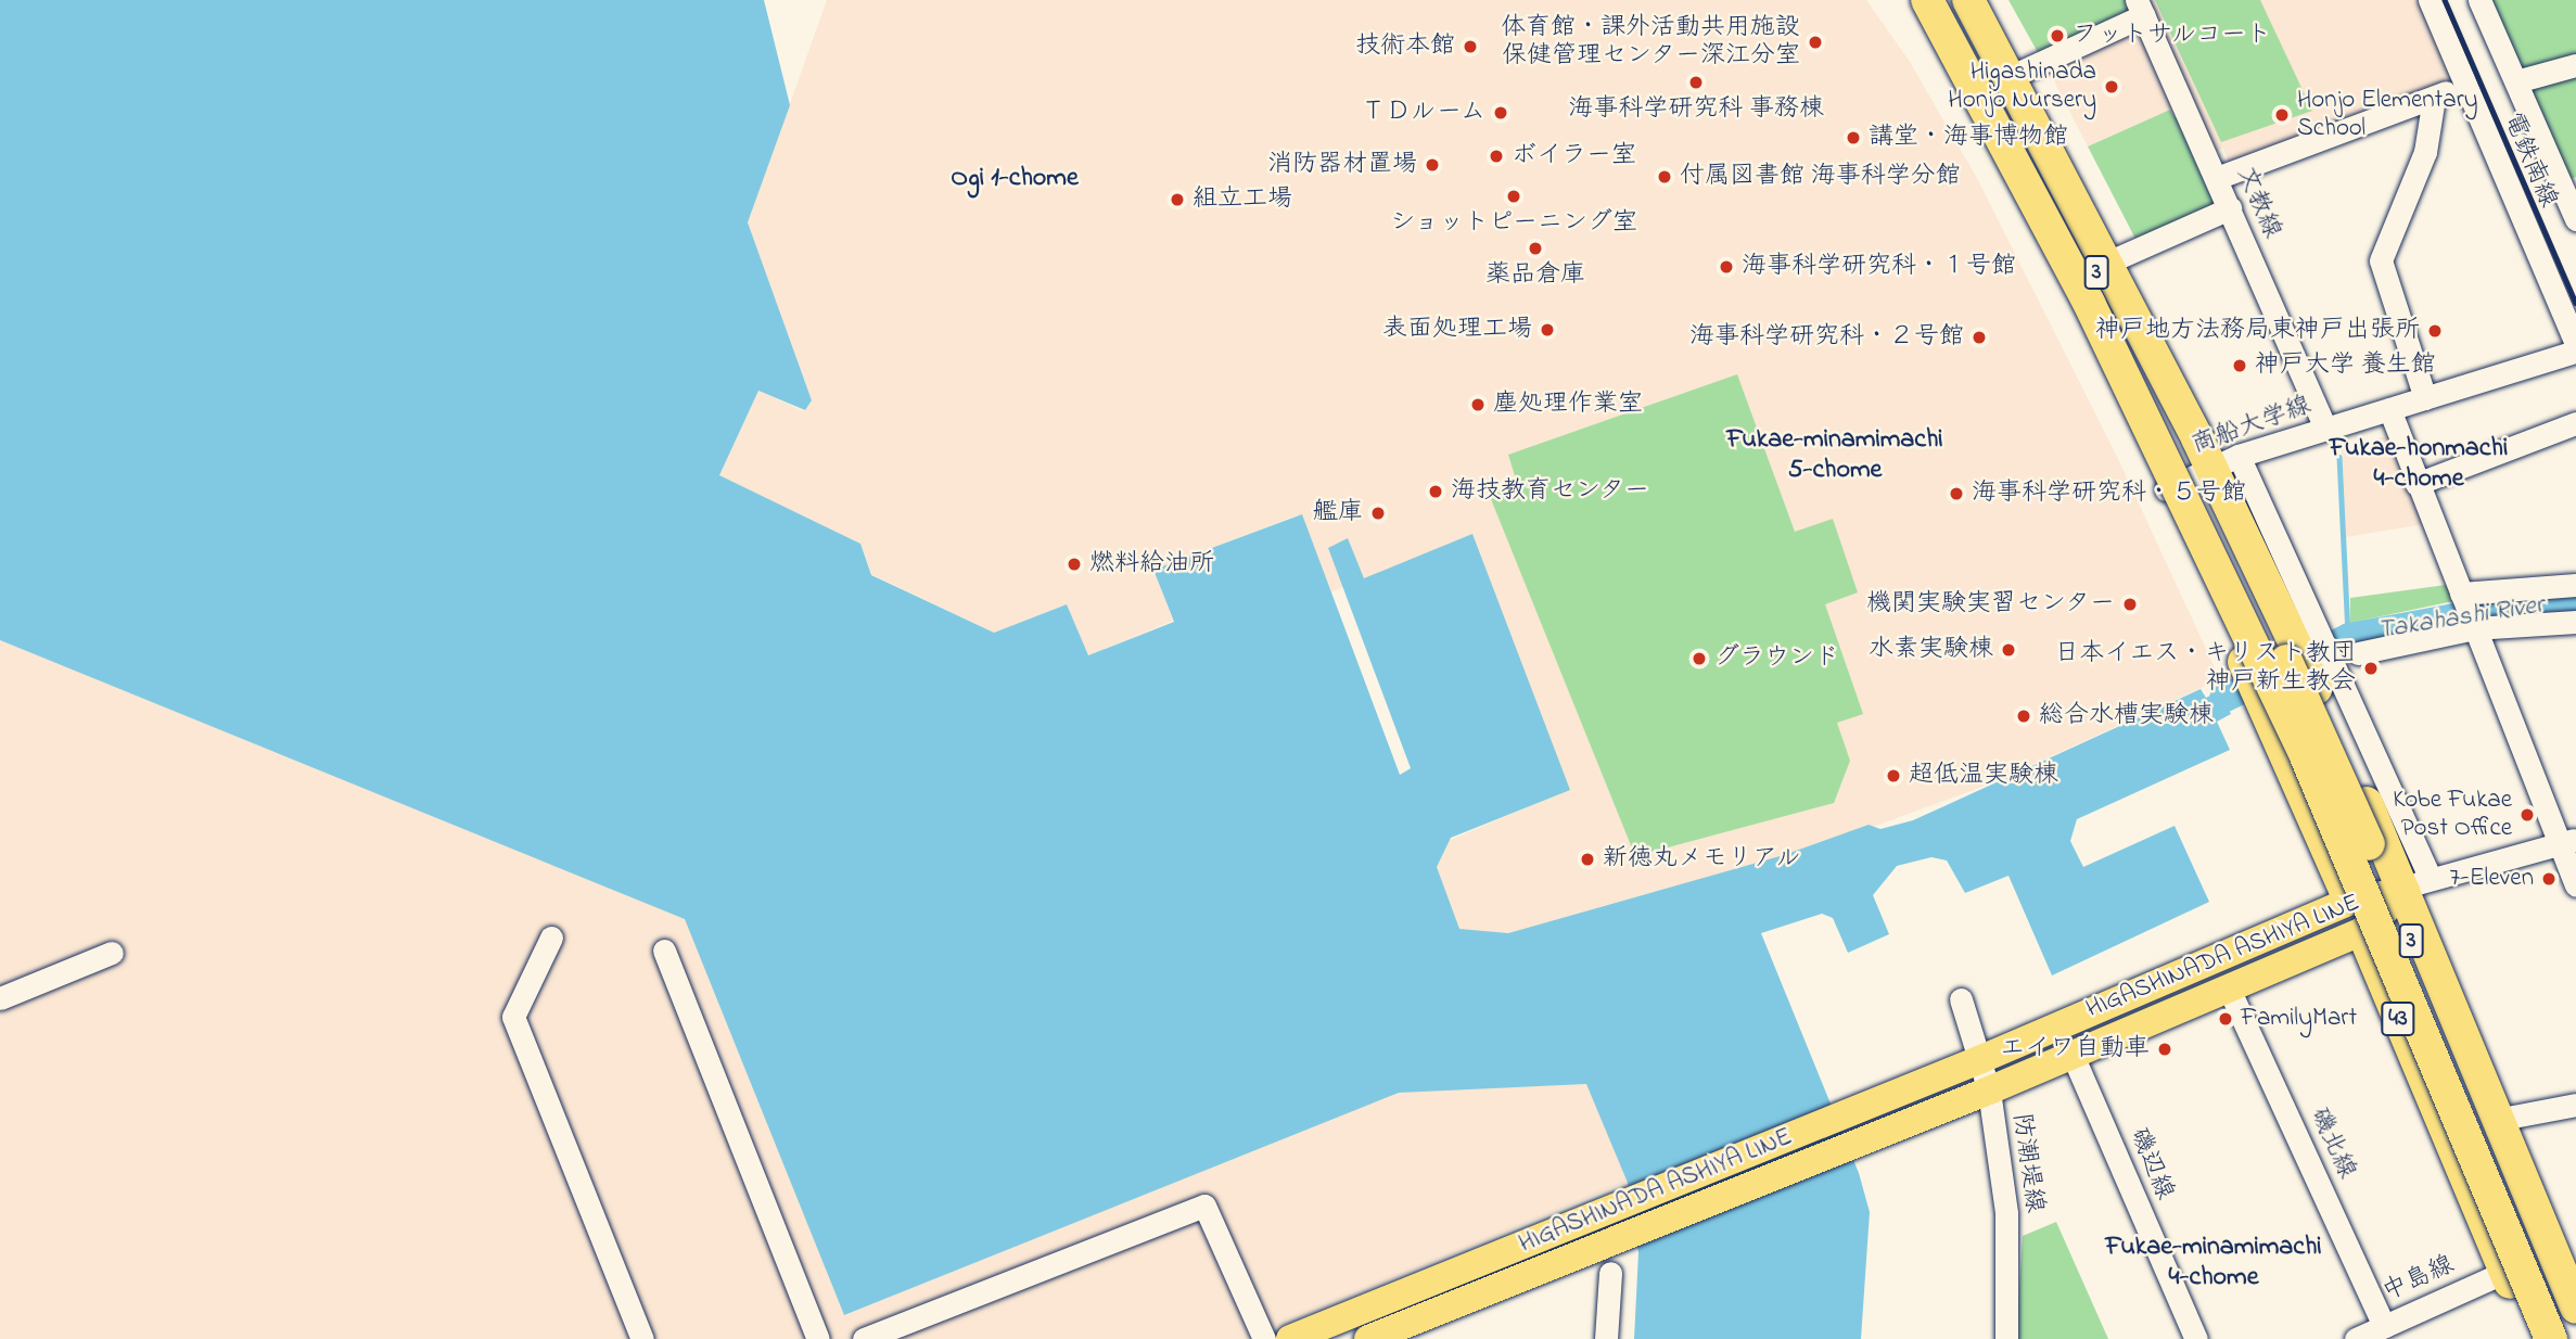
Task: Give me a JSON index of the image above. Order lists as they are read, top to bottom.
{
  "streets": {
    "highway": ["3", "43"],
    "main road": ["HIGASHINADA ASHIYA LINE"],
    "street": [
      "電鉄南線",
      "文教線",
      "商船大学線",
      "磯北線",
      "防潮堤線",
      "磯辺線",
      "中島線"
    ]
  },
  "crossings": [
    ["文教線", "商船大学線"],
    ["商船大学線", "43"],
    ["HIGASHINADA ASHIYA LINE", "43"],
    ["HIGASHINADA ASHIYA LINE", "磯北線"],
    ["HIGASHINADA ASHIYA LINE", "防潮堤線"],
    ["HIGASHINADA ASHIYA LINE", "磯辺線"],
    ["43", "中島線"],
    ["磯北線", "中島線"]
  ],
  "districts": [
    "Ogi 1-chome",
    "Fukae-minamimachi 5-chome",
    "Fukae-honmachi 4-chome",
    "Fukae-minamimachi 4-chome"
  ],
  "water": ["Takahashi River"],
  "places": [
    "フットサルコート",
    "体育館・課外活動共用施設 保健管理センター深江分室",
    "技術本館",
    "海事科学研究科 事務棟",
    "Higashinada Honjo Nursery",
    "ＴＤルーム",
    "Honjo Elementary School",
    "講堂・海事博物館",
    "ボイラー室",
    "消防器材置場",
    "付属図書館 海事科学分館",
    "ショットピーニング室",
    "組立工場",
    "薬品倉庫",
    "海事科学研究科・１号館",
    "表面処理工場",
    "神戸地方法務局東神戸出張所",
    "海事科学研究科・２号館",
    "神戸大学 養生館",
    "塵処理作業室",
    "海技教育センター",
    "海事科学研究科・５号館",
    "艦庫",
    "燃料給油所",
    "機関実験実習センター",
    "水素実験棟",
    "グラウンド",
    "日本イエス・キリスト教団 神戸新生教会",
    "総合水槽実験棟",
    "超低温実験棟",
    "Kobe Fukae Post Office",
    "新徳丸メモリアル",
    "7-Eleven",
    "FamilyMart",
    "エイワ自動車"
  ]
}
